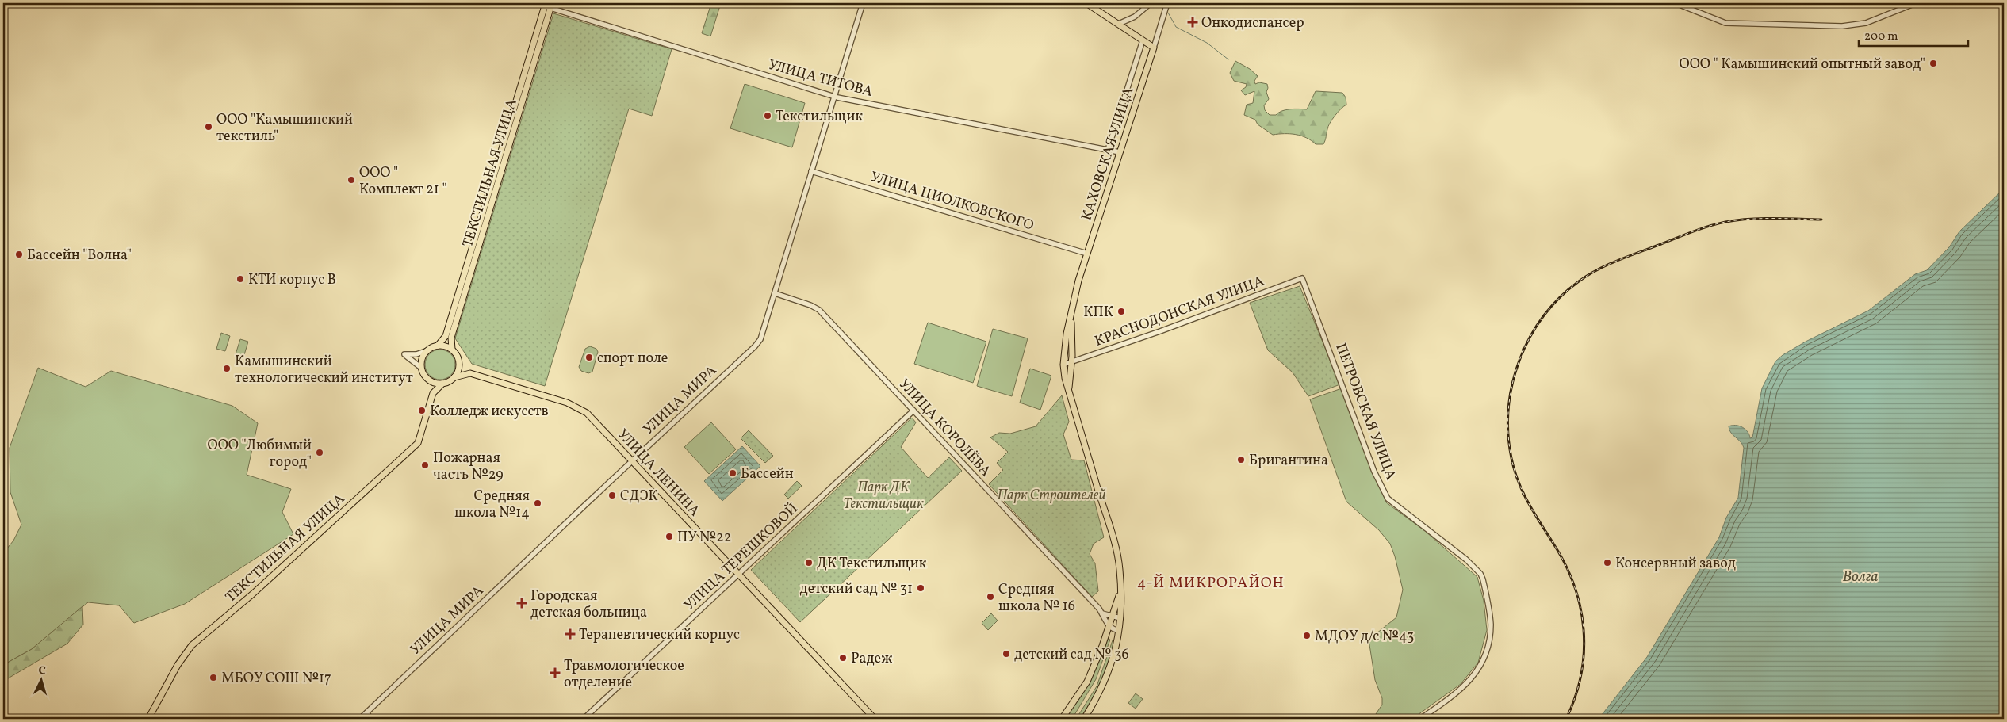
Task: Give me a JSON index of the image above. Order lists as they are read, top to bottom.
{
  "streets": {
    "main road": ["КАХОВСКАЯ УЛИЦА", "ТЕКСТИЛЬНАЯ УЛИЦА", "УЛИЦА ЛЕНИНА"],
    "street": [
      "УЛИЦА ТИТОВА",
      "УЛИЦА ЦИОЛКОВСКОГО",
      "КРАСНОДОНСКАЯ УЛИЦА",
      "УЛИЦА МИРА",
      "ПЕТРОВСКАЯ УЛИЦА",
      "УЛИЦА КОРОЛЁВА",
      "УЛИЦА ТЕРЕШКОВОЙ"
    ]
  },
  "crossings": [
    ["УЛИЦА ТИТОВА", "КАХОВСКАЯ УЛИЦА"],
    ["УЛИЦА ТИТОВА", "ТЕКСТИЛЬНАЯ УЛИЦА"],
    ["УЛИЦА ТИТОВА", "УЛИЦА МИРА"],
    ["КАХОВСКАЯ УЛИЦА", "УЛИЦА ЦИОЛКОВСКОГО"],
    ["КАХОВСКАЯ УЛИЦА", "КРАСНОДОНСКАЯ УЛИЦА"],
    ["УЛИЦА ЦИОЛКОВСКОГО", "УЛИЦА МИРА"],
    ["КРАСНОДОНСКАЯ УЛИЦА", "ПЕТРОВСКАЯ УЛИЦА"],
    ["УЛИЦА МИРА", "УЛИЦА КОРОЛЁВА"],
    ["УЛИЦА МИРА", "УЛИЦА ЛЕНИНА"],
    ["УЛИЦА КОРОЛЁВА", "УЛИЦА ТЕРЕШКОВОЙ"],
    ["УЛИЦА ЛЕНИНА", "УЛИЦА ТЕРЕШКОВОЙ"]
  ],
  "districts": ["4-Й МИКРОРАЙОН"],
  "water": ["Волга"],
  "parks": ["Парк ДК Текстильщик", "Парк Строителей"],
  "places": {
    "health": [
      "Онкодиспансер",
      "Городская детская больница",
      "Терапевтический корпус",
      "Травмологическое отделение"
    ],
    "other": [
      "ООО \" Камышинский опытный завод\"",
      "Текстильщик",
      "ООО \"Камышинский текстиль\"",
      "ООО \" Комплект 21 \"",
      "Бассейн \"Волна\"",
      "КТИ корпус В",
      "КПК",
      "спорт поле",
      "Камышинский технологический институт",
      "Колледж искусств",
      "ООО \"Любимый город\"",
      "Бригантина",
      "Пожарная часть №29",
      "Бассейн",
      "СДЭК",
      "Средняя школа №14",
      "ПУ №22",
      "ДК Текстильщик",
      "Консервный завод",
      "детский сад № 31",
      "Средняя школа № 16",
      "МДОУ д/с №43",
      "детский сад № 36",
      "Радеж",
      "МБОУ СОШ №17"
    ]
  },
  "scale_bar": "200 m",
  "north": "top"
}
